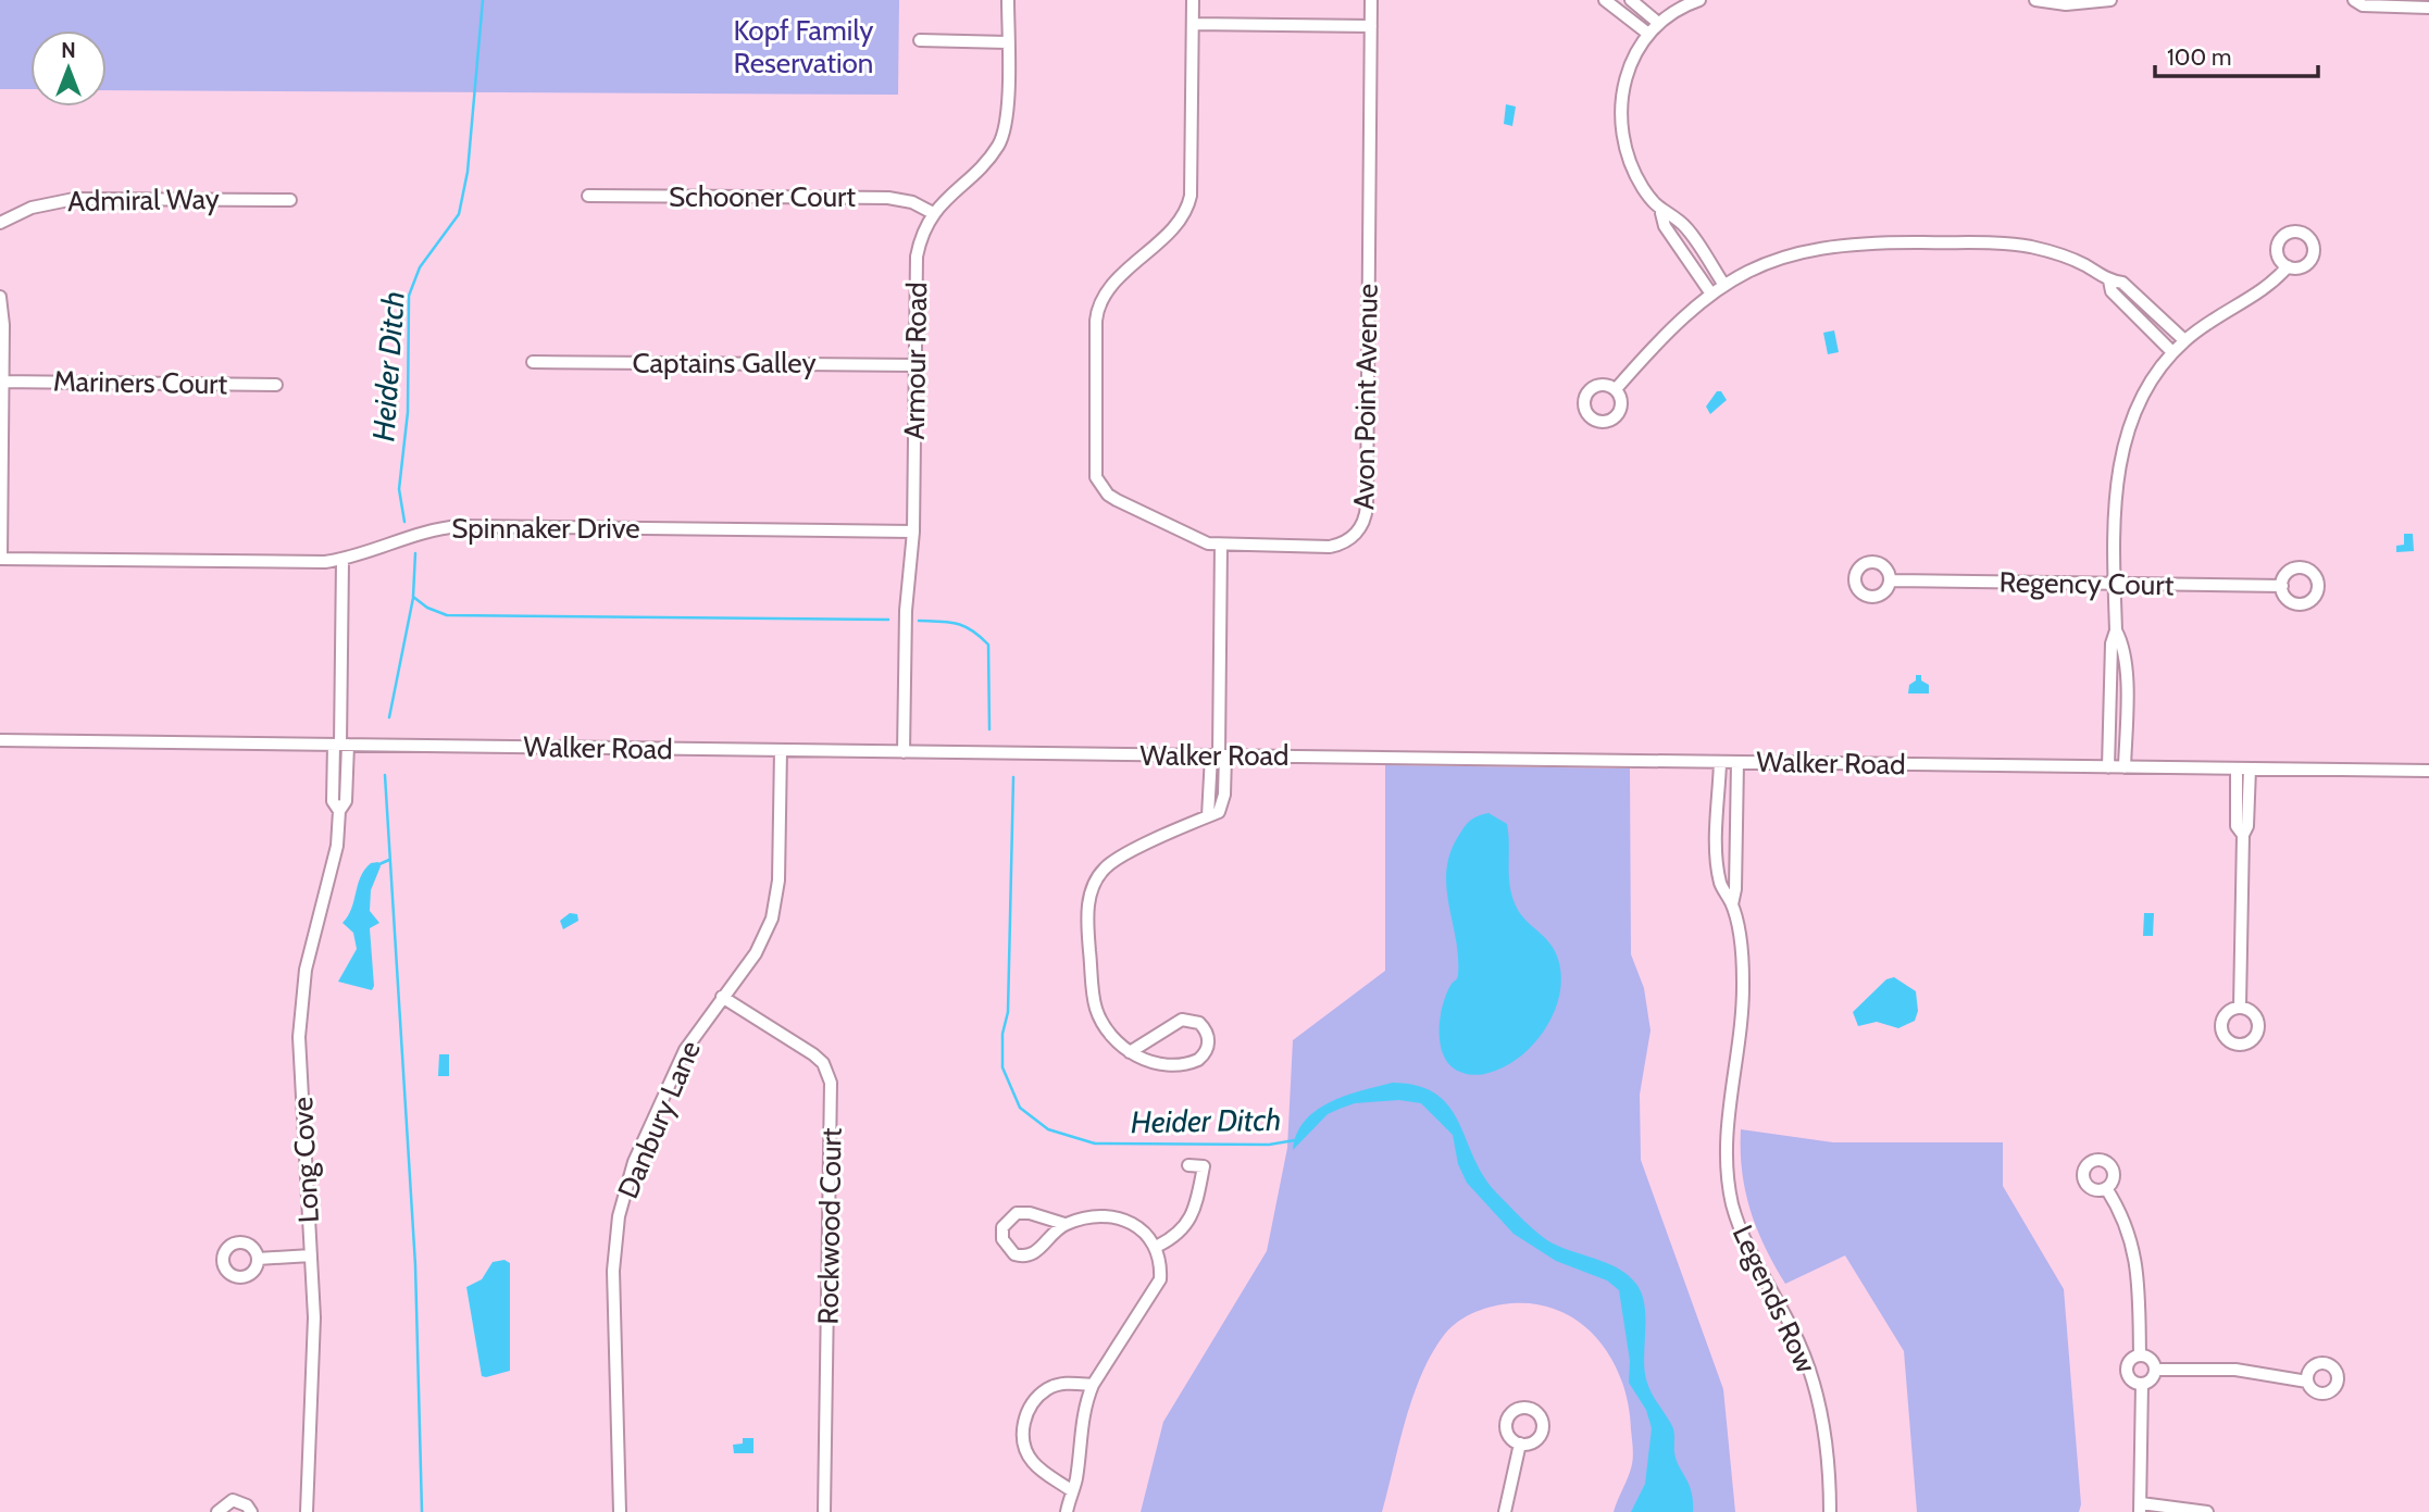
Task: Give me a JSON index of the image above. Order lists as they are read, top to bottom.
{
  "streets": {
    "street": [
      "Schooner Court",
      "Admiral Way",
      "Armour Road",
      "Captains Galley",
      "Mariners Court",
      "Avon Point Avenue",
      "Spinnaker Drive",
      "Regency Court",
      "Walker Road",
      "Danbury Lane",
      "Long Cove",
      "Rockwood Court",
      "Legends Row"
    ]
  },
  "crossings": [
    ["Schooner Court", "Armour Road"],
    ["Armour Road", "Captains Galley"],
    ["Armour Road", "Spinnaker Drive"],
    ["Armour Road", "Walker Road"],
    ["Spinnaker Drive", "Long Cove"],
    ["Walker Road", "Danbury Lane"],
    ["Walker Road", "Long Cove"],
    ["Walker Road", "Legends Row"],
    ["Danbury Lane", "Rockwood Court"]
  ],
  "water": ["Heider Ditch"],
  "parks": ["Kopf Family Reservation"],
  "scale_bar": "100 m",
  "north": "top"
}
